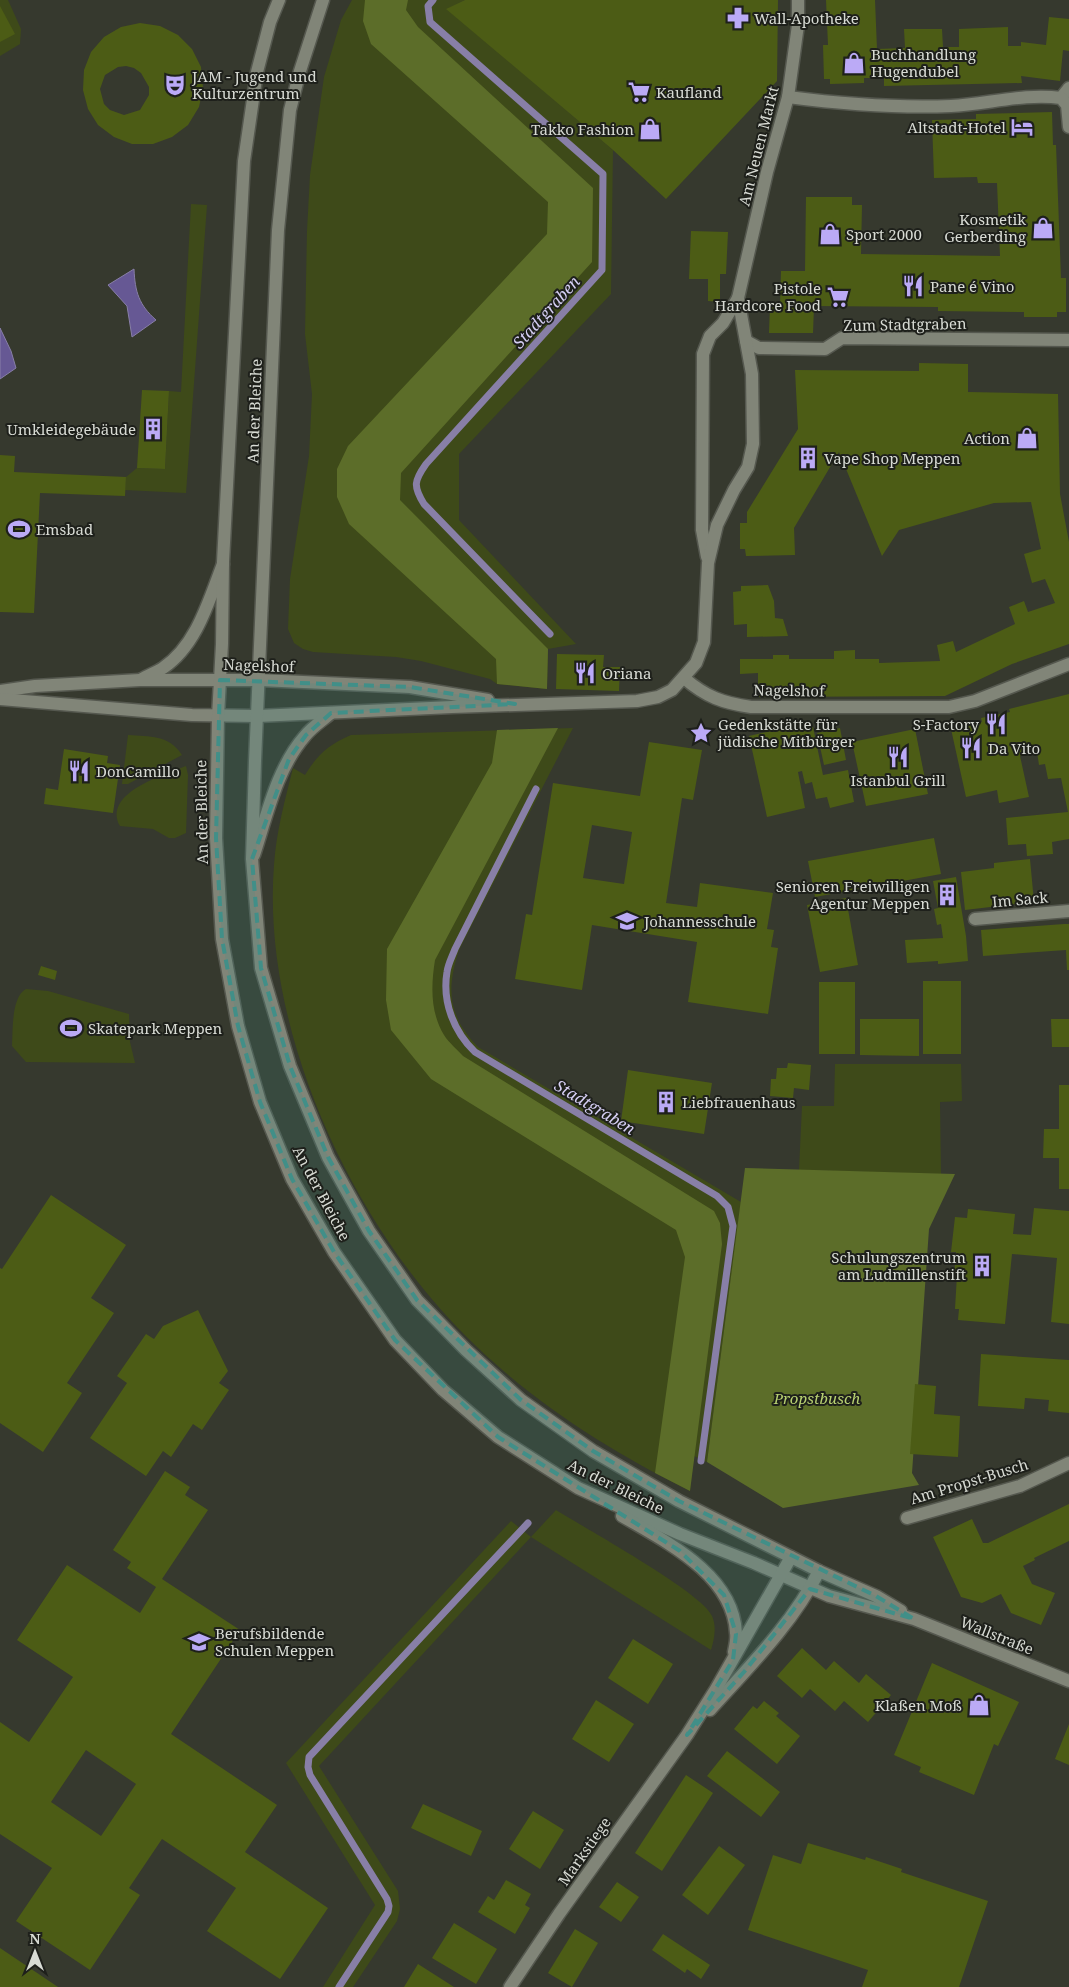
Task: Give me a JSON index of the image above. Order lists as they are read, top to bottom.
{
  "streets": {
    "street": [
      "Am Neuen Markt",
      "Zum Stadtgraben",
      "An der Bleiche",
      "Nagelshof",
      "Im Sack",
      "Am Propst-Busch",
      "Wallstraße",
      "Markstiege"
    ]
  },
  "crossings": [
    ["Am Neuen Markt", "Zum Stadtgraben"],
    ["Am Neuen Markt", "Nagelshof"],
    ["An der Bleiche", "Nagelshof"],
    ["An der Bleiche", "Wallstraße"],
    ["An der Bleiche", "Markstiege"],
    ["Wallstraße", "Markstiege"]
  ],
  "water": ["Stadtgraben"],
  "parks": ["Propstbusch"],
  "places": {
    "pharmacy": ["Wall-Apotheke"],
    "shop": [
      "Buchhandlung Hugendubel",
      "Takko Fashion",
      "Kosmetik Gerberding",
      "Sport 2000",
      "Action",
      "Klaßen Moß"
    ],
    "theatre": ["JAM - Jugend und Kulturzentrum"],
    "supermarket": ["Kaufland", "Pistole Hardcore Food"],
    "hotel": ["Altstadt-Hotel"],
    "restaurant": [
      "Pane é Vino",
      "Oriana",
      "S-Factory",
      "Da Vito",
      "Istanbul Grill",
      "DonCamillo"
    ],
    "building": [
      "Umkleidegebäude",
      "Vape Shop Meppen",
      "Senioren Freiwilligen Agentur Meppen",
      "Liebfrauenhaus",
      "Schulungszentrum am Ludmillenstift"
    ],
    "sports": ["Emsbad", "Skatepark Meppen"],
    "place": ["Gedenkstätte für jüdische Mitbürger"],
    "school or university": ["Johannesschule", "Berufsbildende Schulen Meppen"]
  },
  "north": "top"
}
